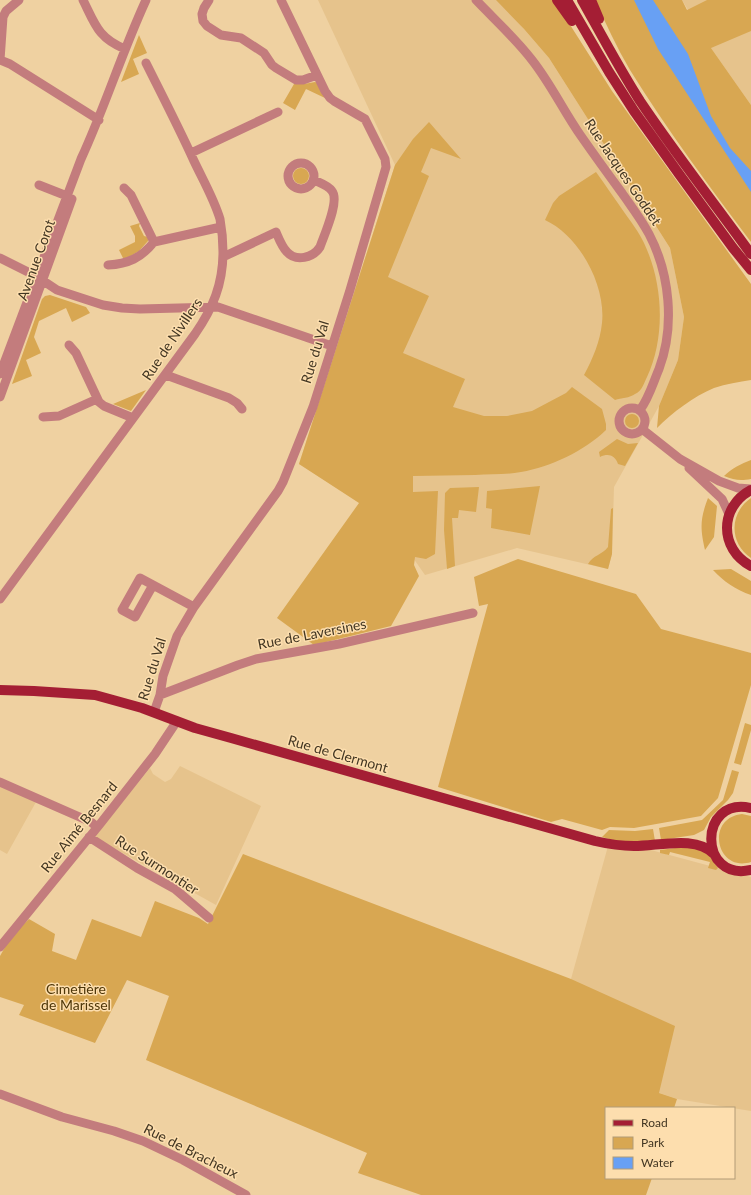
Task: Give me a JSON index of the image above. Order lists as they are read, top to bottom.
{
  "streets": {
    "main road": ["Rue de Clermont"],
    "street": [
      "Rue Jacques Goddet",
      "Avenue Corot",
      "Rue de Nivillers",
      "Rue du Val",
      "Rue de Laversines",
      "Rue Aimé Besnard",
      "Rue Surmontier",
      "Rue de Bracheux"
    ]
  },
  "crossings": [
    ["Rue du Val", "Rue de Laversines"],
    ["Rue du Val", "Rue de Clermont"],
    ["Rue de Clermont", "Rue Aimé Besnard"],
    ["Rue Aimé Besnard", "Rue Surmontier"]
  ],
  "parks": ["Cimetière de Marissel"],
  "legend": ["Road", "Park", "Water"]
}
